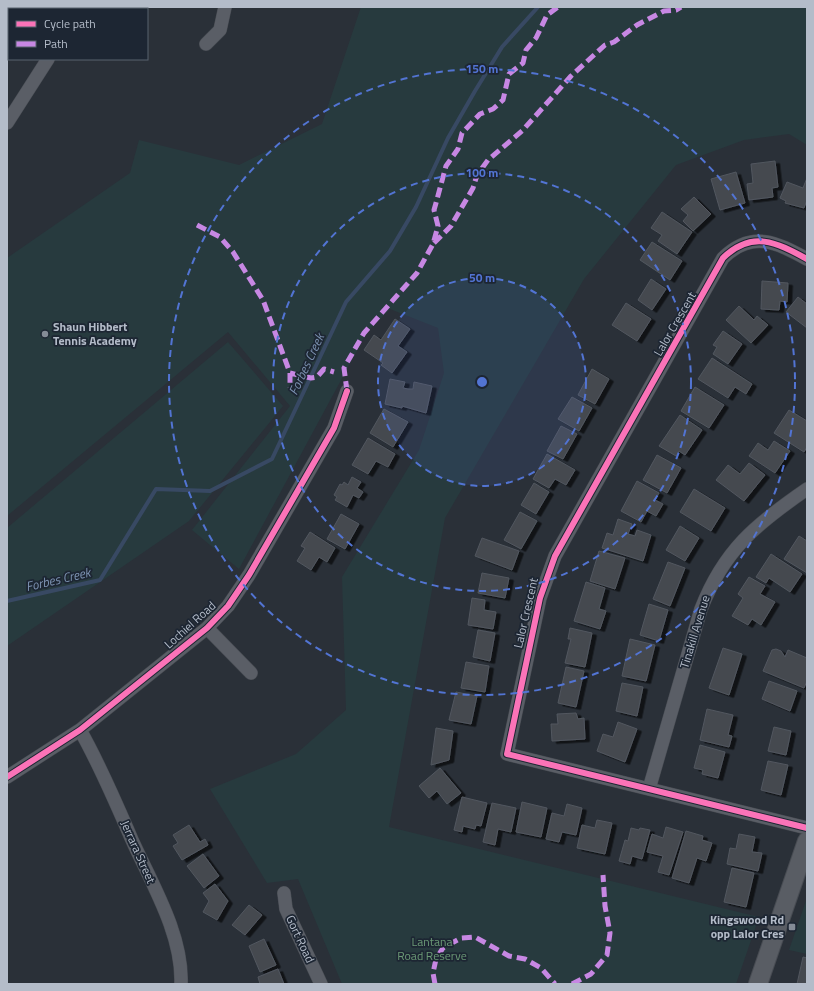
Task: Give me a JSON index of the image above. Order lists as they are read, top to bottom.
{
  "streets": {
    "street": [
      "Lalor Crescent",
      "Lochiel Road",
      "Tinakill Avenue",
      "Jerrara Street",
      "Gort Road"
    ]
  },
  "crossings": [
    ["Lalor Crescent", "Tinakill Avenue"],
    ["Lochiel Road", "Jerrara Street"]
  ],
  "water": ["Forbes Creek"],
  "parks": ["Lantana Road Reserve"],
  "places": {
    "other": ["Shaun Hibbert Tennis Academy"],
    "transit": ["Kingswood Rd opp Lalor Cres"]
  },
  "legend": ["Cycle path", "Path"],
  "rings": ["150 m", "100 m", "50 m"]
}
